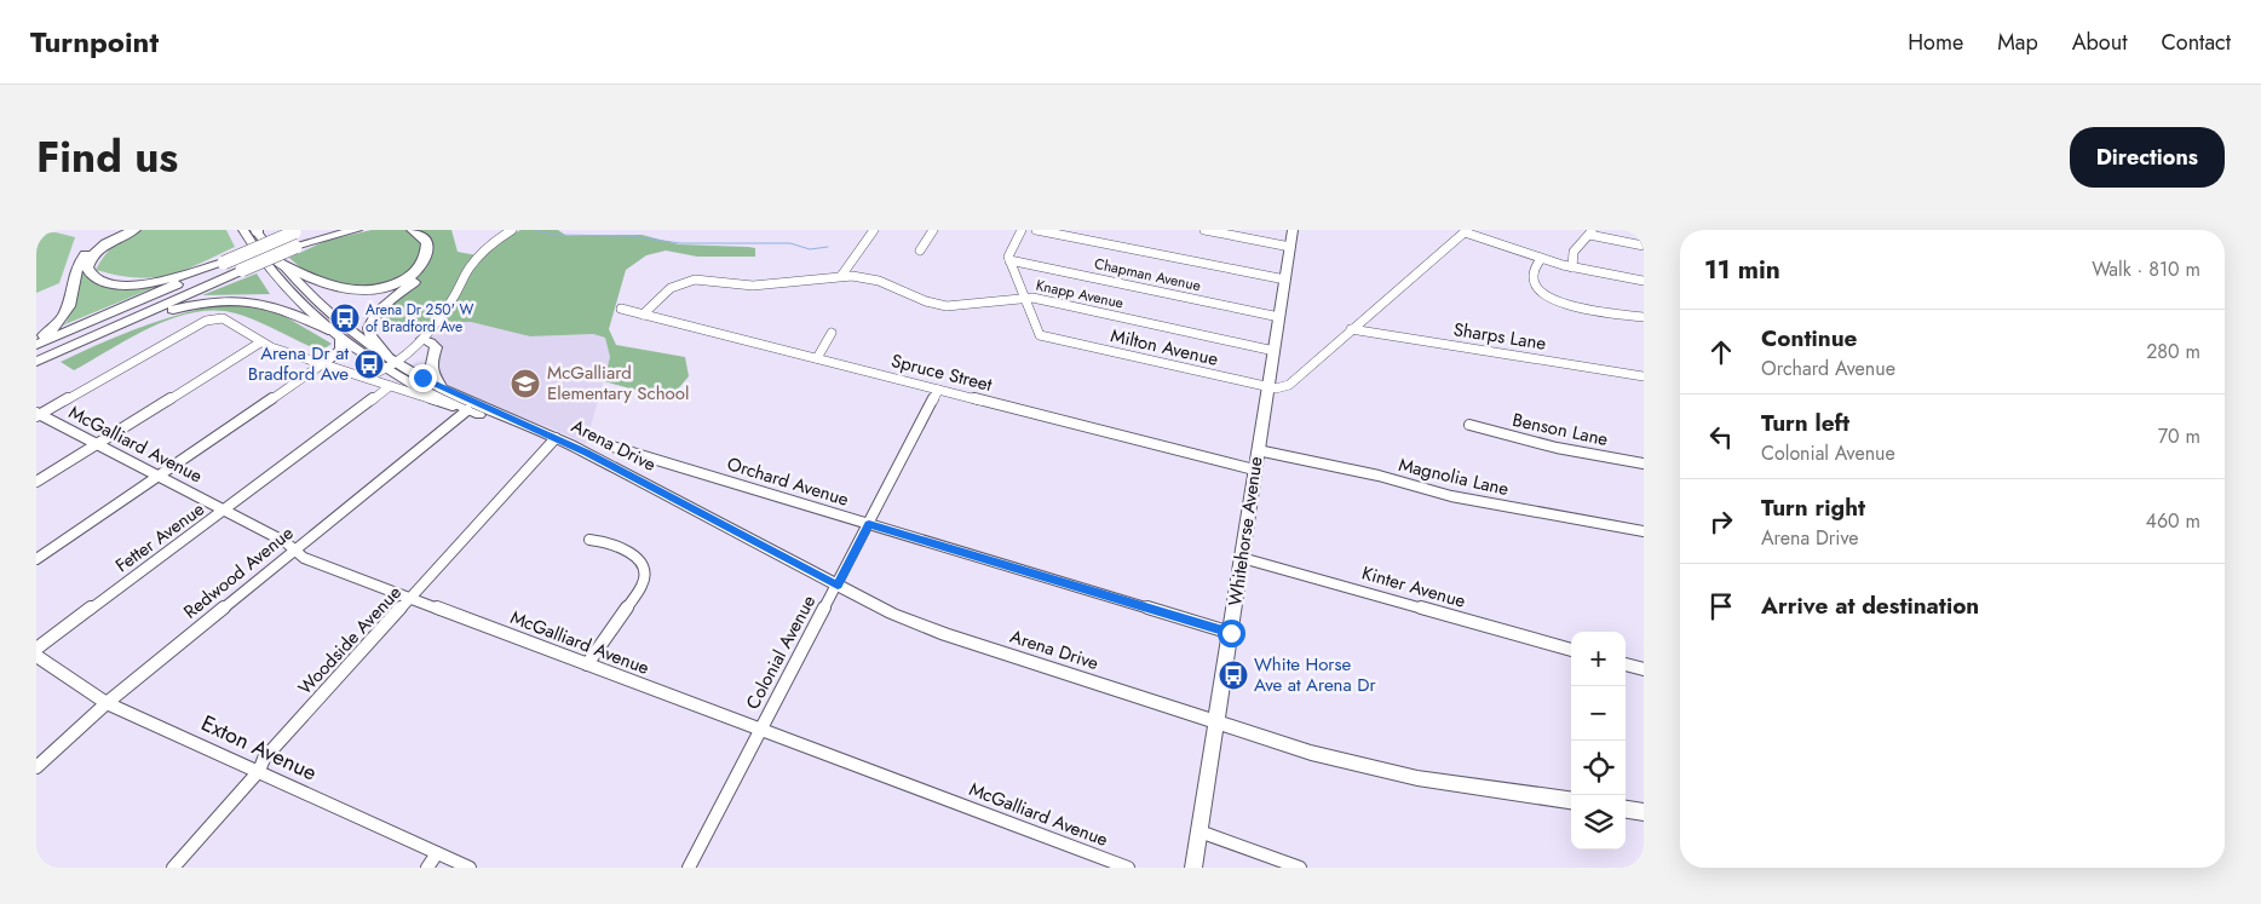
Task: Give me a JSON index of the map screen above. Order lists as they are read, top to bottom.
{
  "streets": {
    "main road": ["Arena Drive", "Whitehorse Avenue"],
    "street": [
      "Chapman Avenue",
      "Knapp Avenue",
      "Sharps Lane",
      "Milton Avenue",
      "Spruce Street",
      "Benson Lane",
      "McGalliard Avenue",
      "Magnolia Lane",
      "Orchard Avenue",
      "Fetter Avenue",
      "Redwood Avenue",
      "Kinter Avenue",
      "Woodside Avenue",
      "Colonial Avenue",
      "Exton Avenue"
    ]
  },
  "crossings": [
    ["Chapman Avenue", "Whitehorse Avenue"],
    ["Knapp Avenue", "Spruce Street"],
    ["Knapp Avenue", "Whitehorse Avenue"],
    ["Milton Avenue", "Whitehorse Avenue"],
    ["Spruce Street", "Whitehorse Avenue"],
    ["Spruce Street", "Colonial Avenue"],
    ["McGalliard Avenue", "Fetter Avenue"],
    ["McGalliard Avenue", "Redwood Avenue"],
    ["McGalliard Avenue", "Woodside Avenue"],
    ["McGalliard Avenue", "Colonial Avenue"],
    ["Arena Drive", "Whitehorse Avenue"],
    ["Arena Drive", "Redwood Avenue"],
    ["Arena Drive", "Woodside Avenue"],
    ["Arena Drive", "Colonial Avenue"],
    ["Magnolia Lane", "Whitehorse Avenue"],
    ["Orchard Avenue", "Whitehorse Avenue"],
    ["Orchard Avenue", "Colonial Avenue"],
    ["Whitehorse Avenue", "Kinter Avenue"],
    ["Redwood Avenue", "Exton Avenue"],
    ["Woodside Avenue", "Exton Avenue"]
  ],
  "places": {
    "bus stop": ["Arena Dr 250' W of Bradford Ave", "Arena Dr at Bradford Ave", "White Horse Ave at Arena Dr"],
    "school or university": ["McGalliard Elementary School"]
  },
  "page": {
    "header": "Turnpoint",
    "nav": [
      "Home",
      "Map",
      "About",
      "Contact"
    ],
    "title": "Find us",
    "buttons": "Directions",
    "heading": ["11 min", "Walk · 810 m"],
    "list": [
      ["Continue", "Orchard Avenue", "280 m"],
      ["Turn left", "Colonial Avenue", "70 m"],
      ["Turn right", "Arena Drive", "460 m"],
      "Arrive at destination"
    ],
    "map_buttons": ["+", "−"]
  }
}
